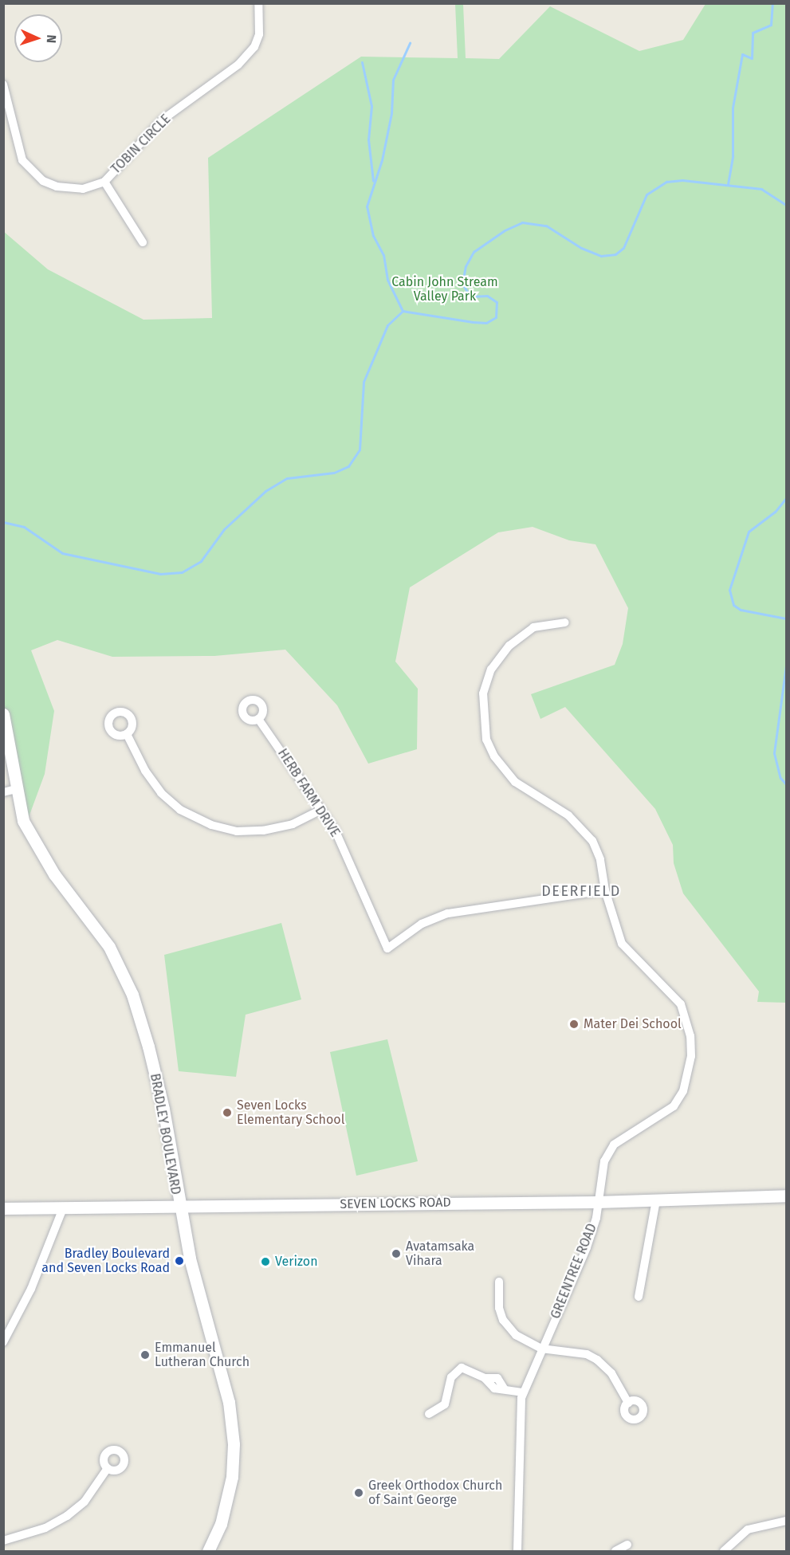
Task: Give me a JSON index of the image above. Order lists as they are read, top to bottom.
{
  "streets": {
    "main road": ["BRADLEY BOULEVARD", "SEVEN LOCKS ROAD"],
    "street": ["TOBIN CIRCLE", "HERB FARM DRIVE", "GREENTREE ROAD"]
  },
  "crossings": [
    ["HERB FARM DRIVE", "GREENTREE ROAD"],
    ["BRADLEY BOULEVARD", "SEVEN LOCKS ROAD"],
    ["SEVEN LOCKS ROAD", "GREENTREE ROAD"]
  ],
  "districts": ["DEERFIELD"],
  "parks": ["Cabin John Stream Valley Park"],
  "places": [
    "Mater Dei School",
    "Seven Locks Elementary School",
    "Avatamsaka Vihara",
    "Bradley Boulevard and Seven Locks Road",
    "Verizon",
    "Emmanuel Lutheran Church",
    "Greek Orthodox Church of Saint George"
  ],
  "north": "right"
}
